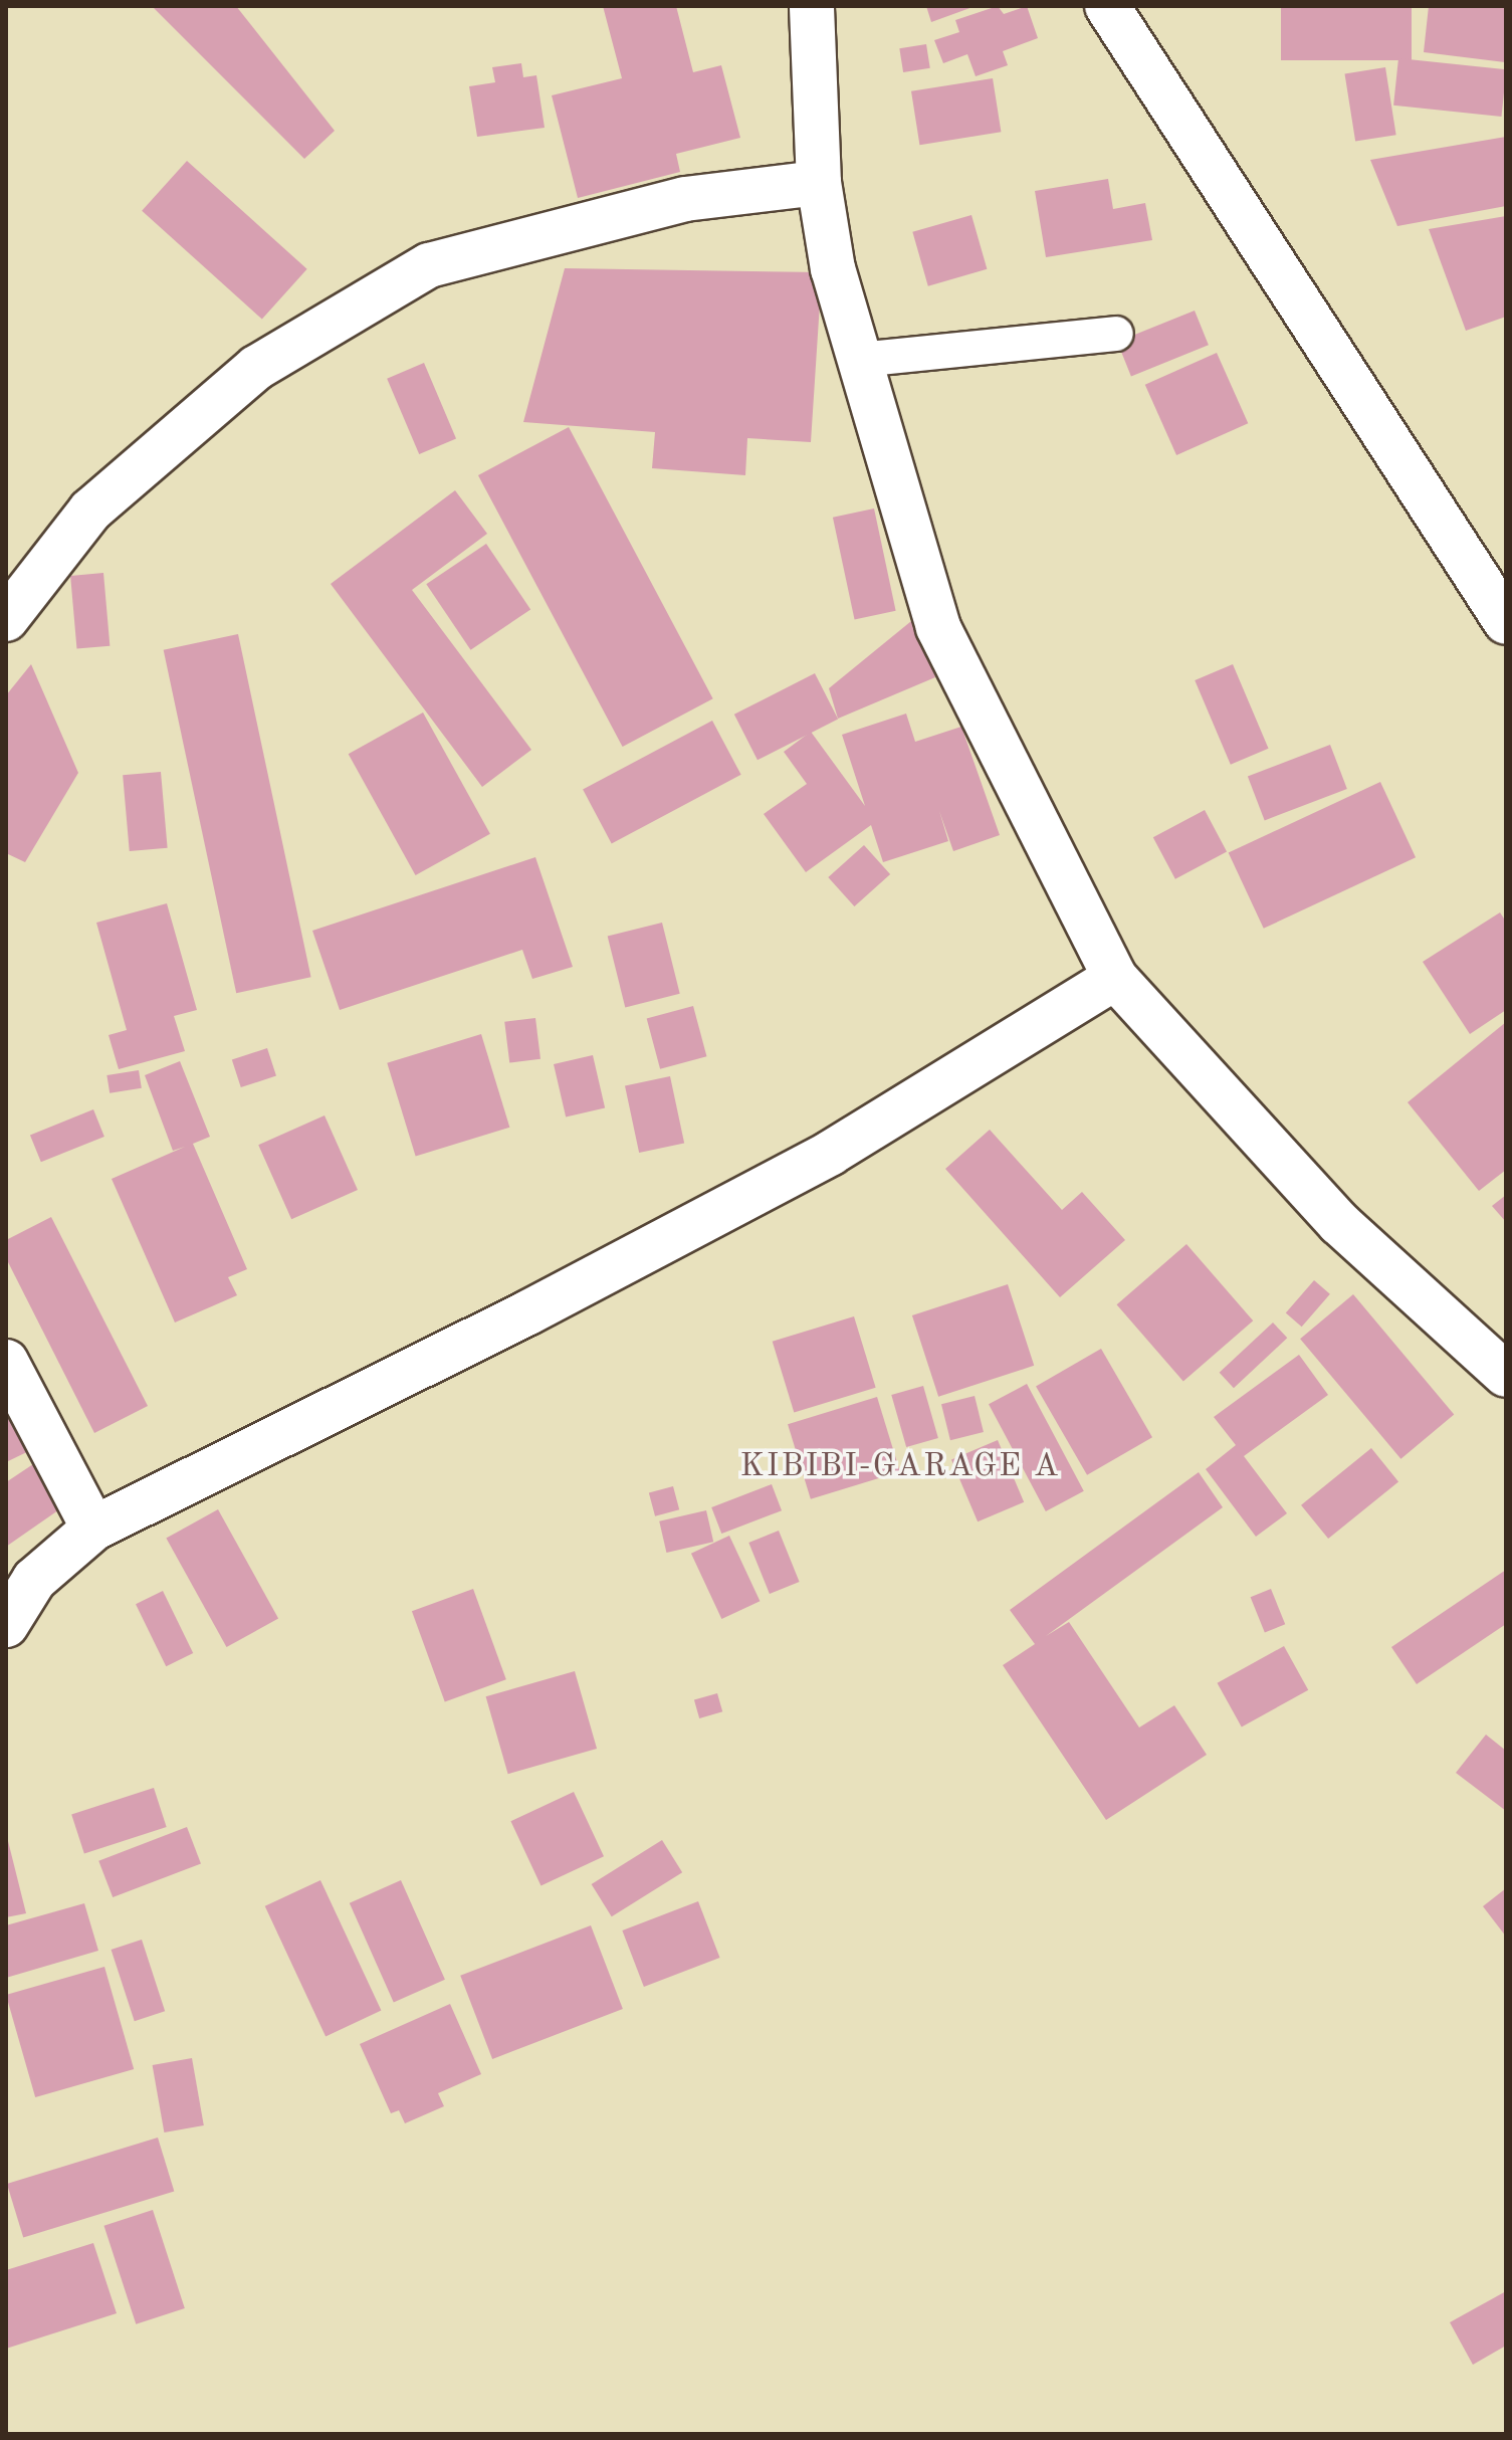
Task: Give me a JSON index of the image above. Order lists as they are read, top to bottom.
{
  "districts": ["KIBIBI-GARAGE A"]
}
